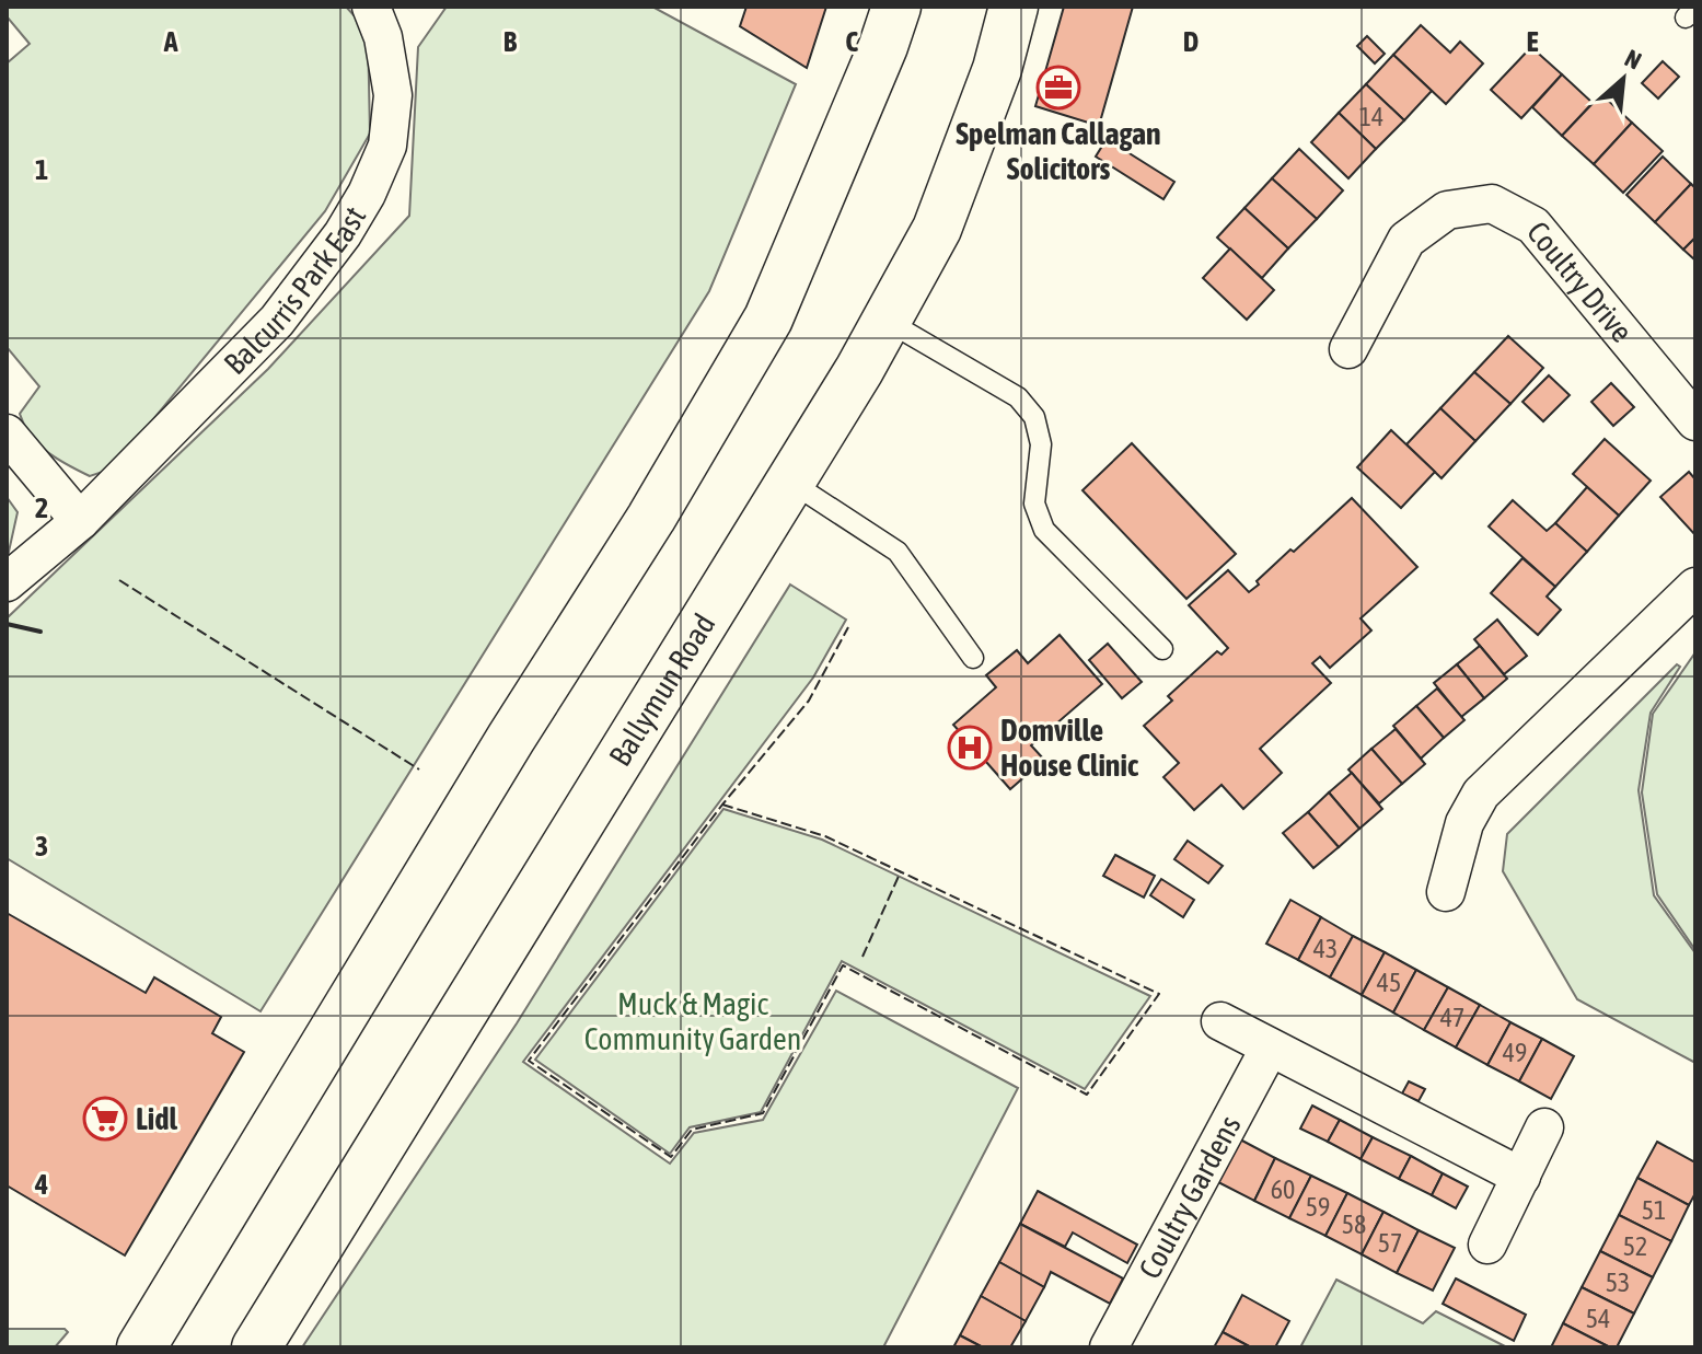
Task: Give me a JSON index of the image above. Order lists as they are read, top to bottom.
{
  "streets": {
    "main road": ["Ballymun Road"],
    "street": ["Coultry Drive", "Balcurris Park East", "Coultry Gardens"]
  },
  "parks": ["Muck & Magic Community Garden"],
  "places": {
    "office": ["Spelman Callagan Solicitors"],
    "hospital": ["Domville House Clinic"],
    "supermarket": ["Lidl"]
  },
  "house_numbers": [
    "14",
    "43",
    "45",
    "47",
    "49",
    "60",
    "59",
    "51",
    "58",
    "57",
    "52",
    "53",
    "54"
  ],
  "north": "top right",
  "grid": {
    "columns": [
      "A",
      "B",
      "C",
      "D",
      "E"
    ],
    "rows": [
      "1",
      "2",
      "3",
      "4"
    ]
  }
}
